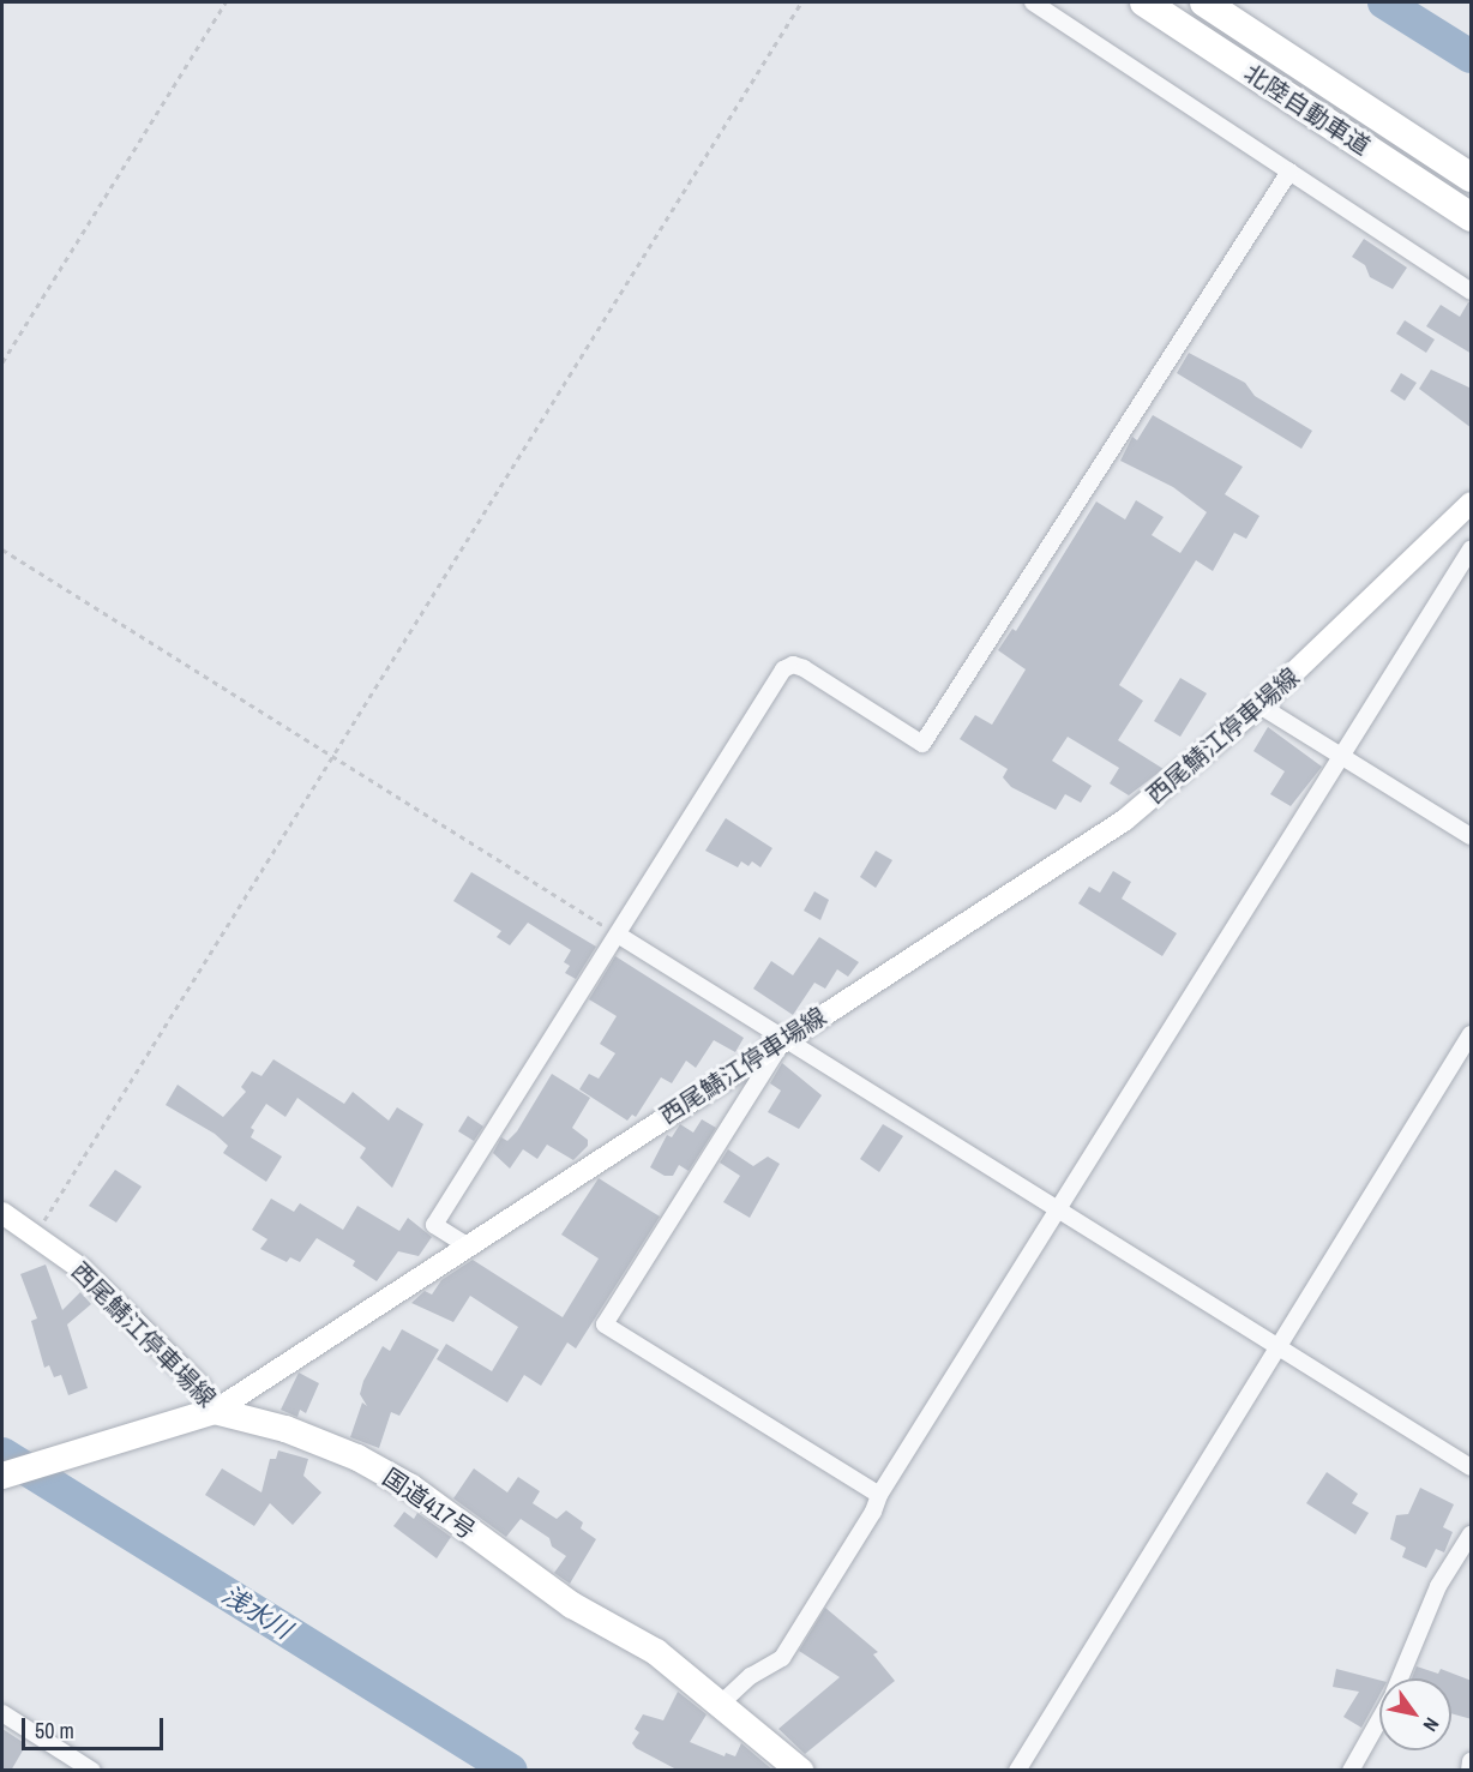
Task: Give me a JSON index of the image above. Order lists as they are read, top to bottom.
{
  "streets": {
    "highway": ["北陸自動車道", "国道417号"],
    "main road": ["西尾鯖江停車場線"]
  },
  "crossings": [
    ["西尾鯖江停車場線", "国道417号"]
  ],
  "water": ["浅水川"],
  "scale_bar": "50 m",
  "north": "bottom right"
}
